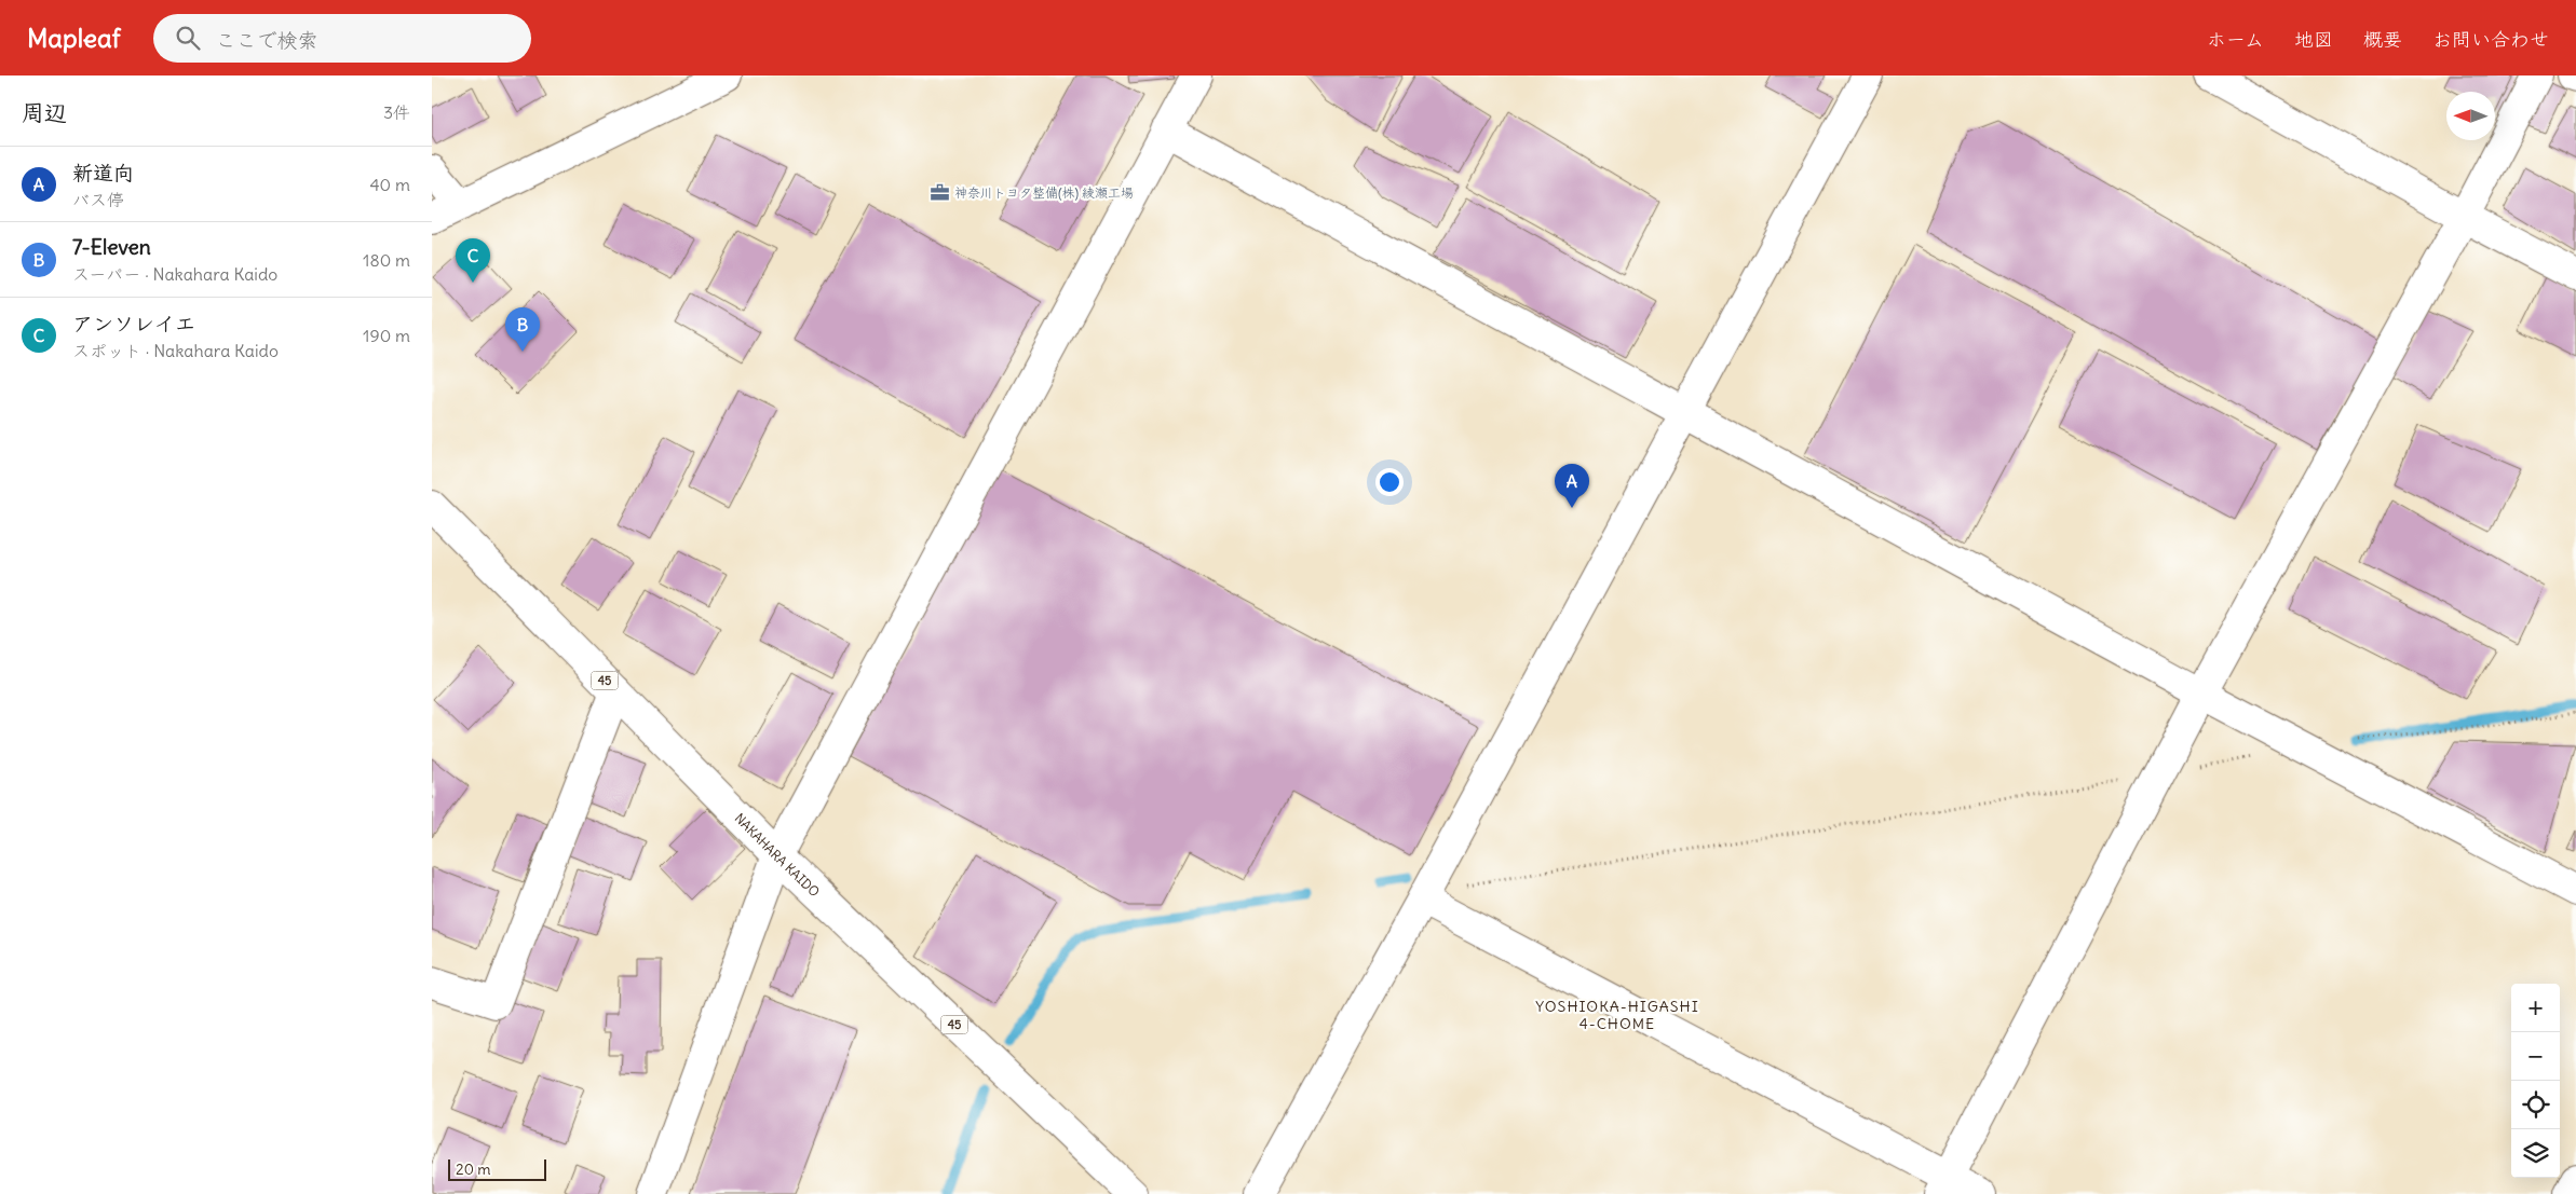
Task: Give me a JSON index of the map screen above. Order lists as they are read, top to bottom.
{
  "streets": {
    "street": ["45", "NAKAHARA KAIDO"]
  },
  "districts": ["YOSHIOKA-HIGASHI 4-CHOME"],
  "places": {
    "office": ["神奈川トヨタ整備(株) 綾瀬工場"]
  },
  "scale_bar": "20 m",
  "north": "left",
  "page": {
    "header": "Mapleaf",
    "search": "ここで検索",
    "nav": [
      "ホーム",
      "地図",
      "概要",
      "お問い合わせ"
    ],
    "heading": ["周辺", "3件"],
    "list": [
      {
        "mark": "A",
        "name": "新道向",
        "note": "バス停",
        "value": "40 m"
      },
      {
        "mark": "B",
        "name": "7-Eleven",
        "note": "スーパー · Nakahara Kaido",
        "value": "180 m"
      },
      {
        "mark": "C",
        "name": "アンソレイエ",
        "note": "スポット · Nakahara Kaido",
        "value": "190 m"
      }
    ],
    "pins": ["C", "B", "A"],
    "map_buttons": ["+", "−"],
    "scale": "20 m"
  }
}
